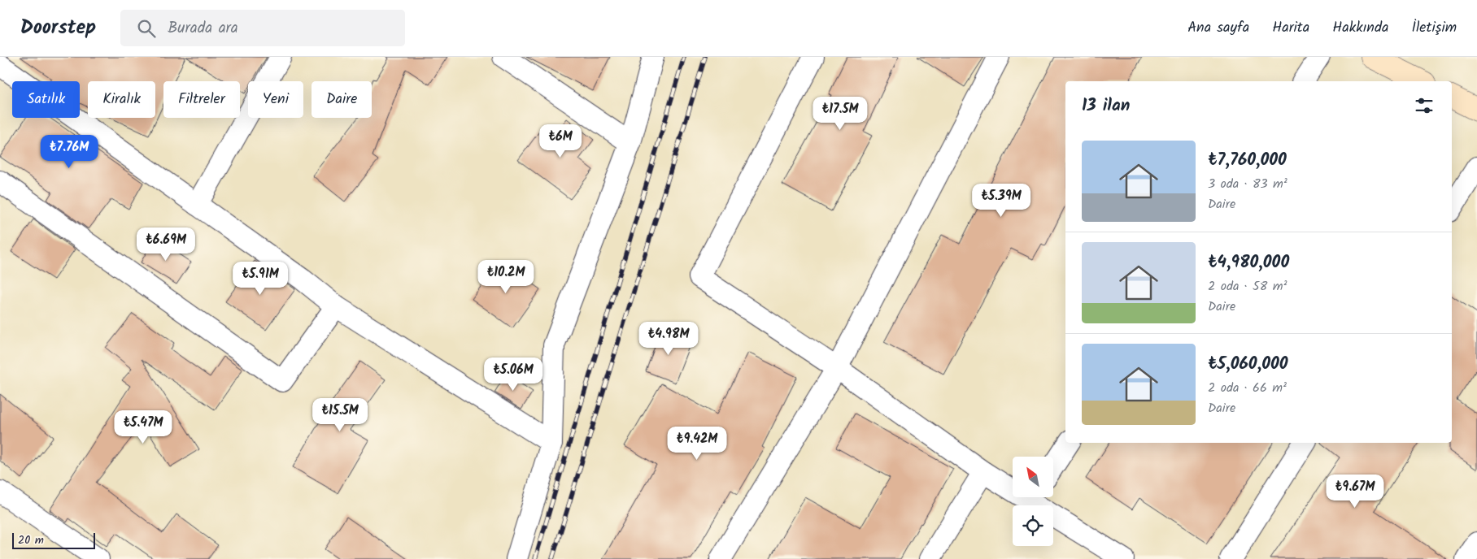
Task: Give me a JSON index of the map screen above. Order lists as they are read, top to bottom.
{
  "scale_bar": "20 m",
  "north": "top left",
  "page": {
    "header": "Doorstep",
    "search": "Burada ara",
    "nav": [
      "Ana sayfa",
      "Harita",
      "Hakkında",
      "İletişim"
    ],
    "chip": [
      "Satılık",
      "Kiralık",
      "Filtreler",
      "Yeni",
      "Daire"
    ],
    "heading": "13 ilan",
    "price": [
      "₺17.5M",
      "₺6M",
      "₺7.76M",
      "₺5.39M",
      "₺6.69M",
      "₺10.2M",
      "₺5.91M",
      "₺4.98M",
      "₺5.06M",
      "₺15.5M",
      "₺5.47M",
      "₺9.42M",
      "₺9.67M"
    ],
    "list": [
      {
        "name": "₺7,760,000",
        "note": "3 oda · 83 m² · Daire"
      },
      {
        "name": "₺4,980,000",
        "note": "2 oda · 58 m² · Daire"
      },
      {
        "name": "₺5,060,000",
        "note": "2 oda · 66 m² · Daire"
      }
    ],
    "scale": "20 m"
  }
}
